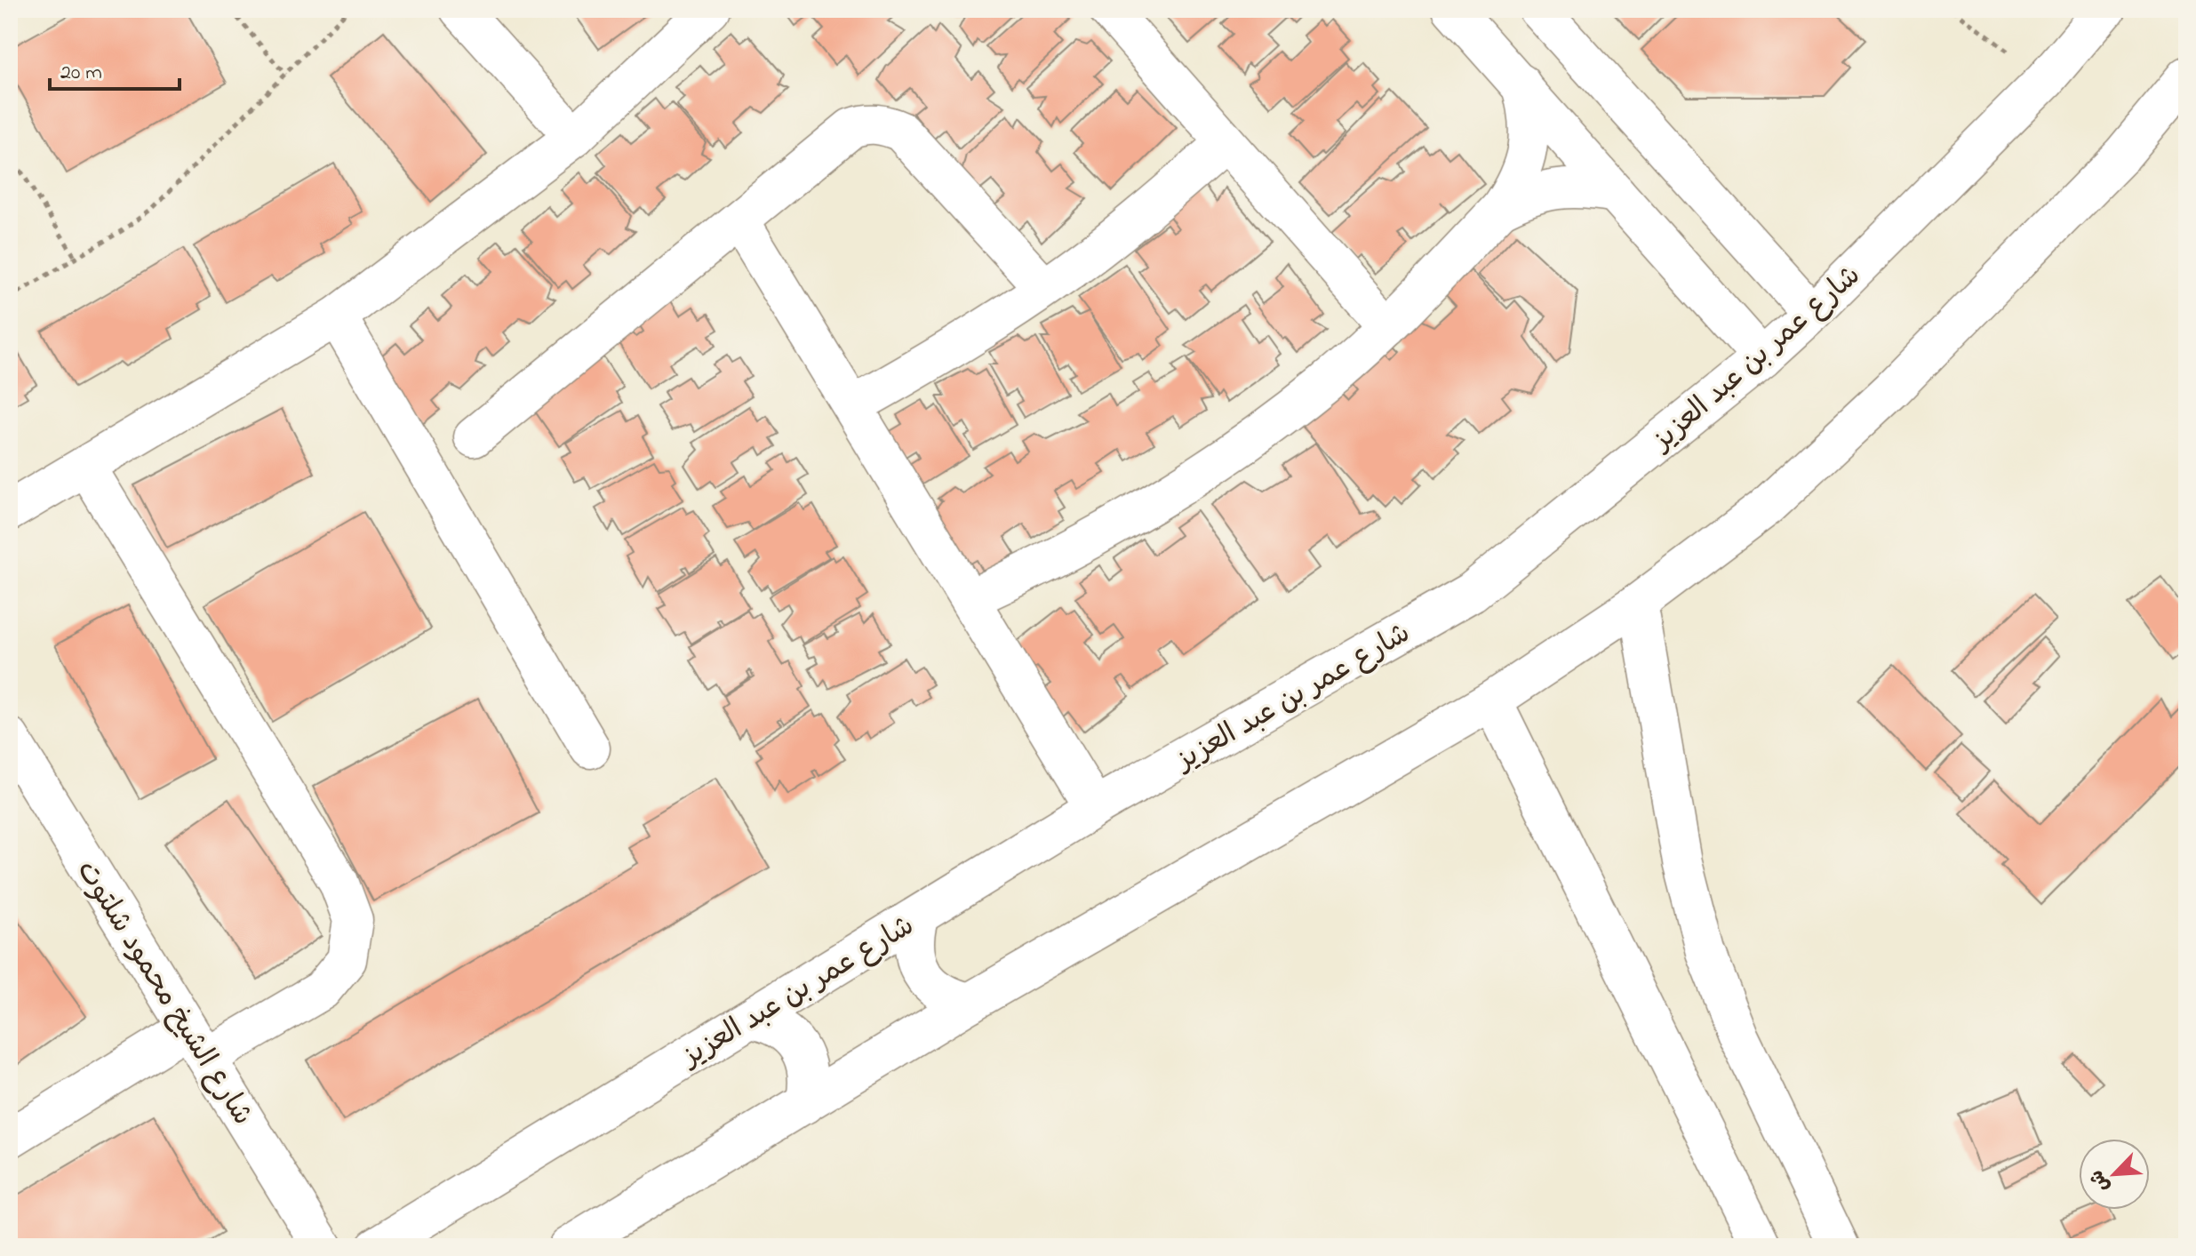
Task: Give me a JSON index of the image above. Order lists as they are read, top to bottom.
{
  "streets": {
    "street": ["شارع عمر بن عبد العزيز", "شارع الشيخ محمود شلتوت"]
  },
  "scale_bar": "20 m",
  "north": "bottom left"
}
